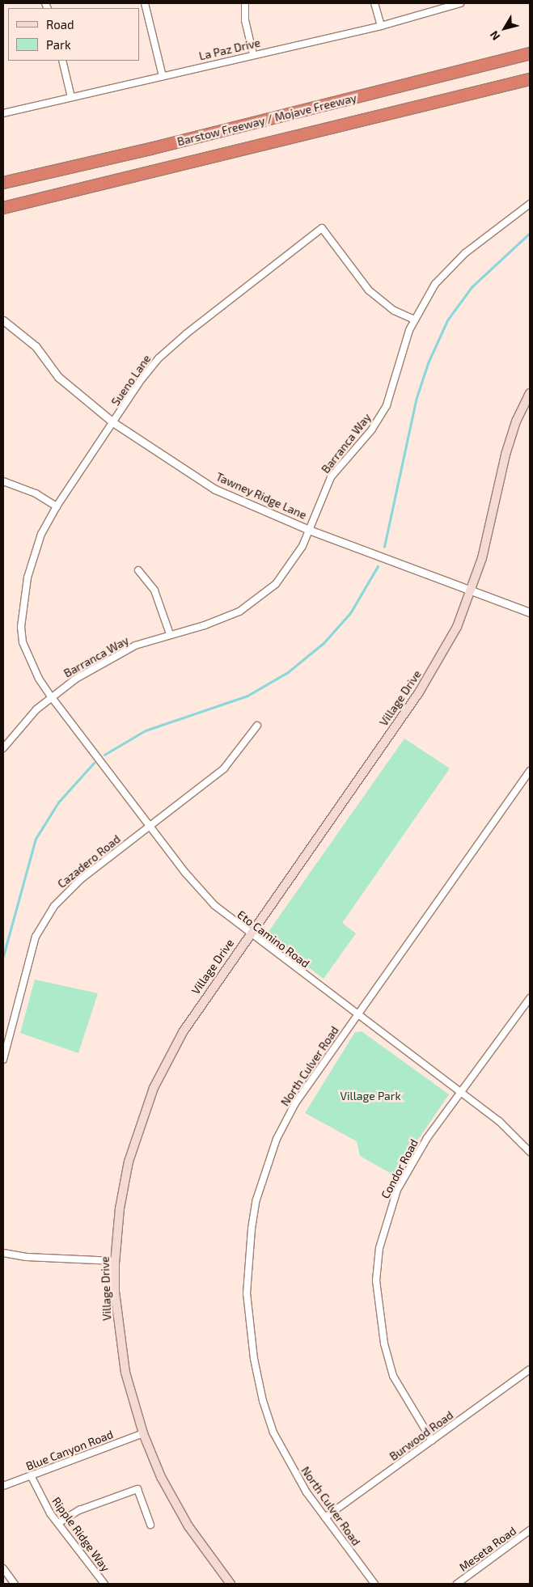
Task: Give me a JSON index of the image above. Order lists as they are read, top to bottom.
{
  "streets": {
    "highway": ["Barstow Freeway / Mojave Freeway"],
    "main road": ["Village Drive"],
    "street": [
      "La Paz Drive",
      "Sueno Lane",
      "Barranca Way",
      "Tawney Ridge Lane",
      "Cazadero Road",
      "Eto Camino Road",
      "North Culver Road",
      "Condor Road",
      "Burwood Road",
      "Blue Canyon Road",
      "Ripple Ridge Way",
      "Meseta Road"
    ]
  },
  "crossings": [
    ["Sueno Lane", "Barranca Way"],
    ["Sueno Lane", "Tawney Ridge Lane"],
    ["Sueno Lane", "Eto Camino Road"],
    ["Barranca Way", "Tawney Ridge Lane"],
    ["Barranca Way", "Eto Camino Road"],
    ["Tawney Ridge Lane", "Village Drive"],
    ["Village Drive", "Eto Camino Road"],
    ["Village Drive", "Blue Canyon Road"],
    ["Cazadero Road", "Eto Camino Road"],
    ["Eto Camino Road", "North Culver Road"],
    ["Eto Camino Road", "Condor Road"],
    ["North Culver Road", "Burwood Road"],
    ["Condor Road", "Burwood Road"],
    ["Blue Canyon Road", "Ripple Ridge Way"]
  ],
  "parks": ["Village Park"],
  "legend": ["Road", "Park"],
  "north": "bottom left"
}
